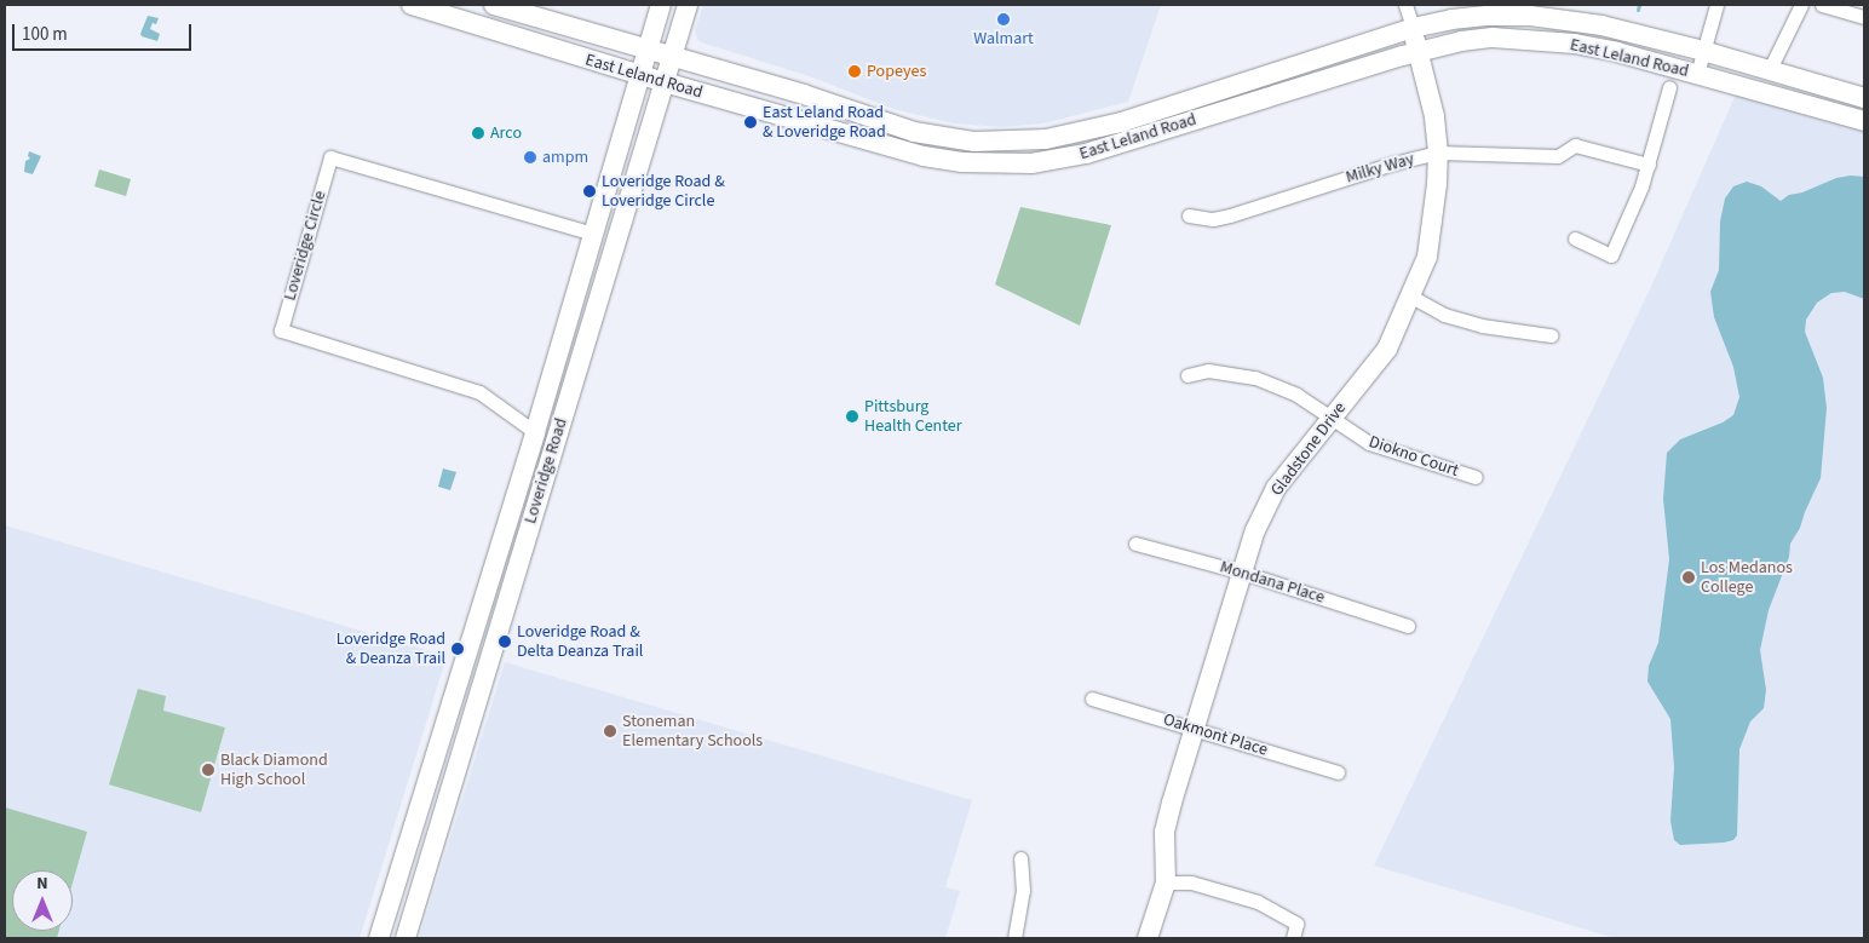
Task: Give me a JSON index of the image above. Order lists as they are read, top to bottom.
{
  "streets": {
    "main road": ["East Leland Road", "Gladstone Drive", "Loveridge Road"],
    "street": [
      "Milky Way",
      "Loveridge Circle",
      "Diokno Court",
      "Mondana Place",
      "Oakmont Place"
    ]
  },
  "crossings": [
    ["East Leland Road", "Gladstone Drive"],
    ["East Leland Road", "Loveridge Road"],
    ["Milky Way", "Gladstone Drive"],
    ["Loveridge Circle", "Loveridge Road"],
    ["Gladstone Drive", "Diokno Court"],
    ["Gladstone Drive", "Mondana Place"],
    ["Gladstone Drive", "Oakmont Place"]
  ],
  "places": [
    "Walmart",
    "Popeyes",
    "East Leland Road & Loveridge Road",
    "Arco",
    "ampm",
    "Loveridge Road & Loveridge Circle",
    "Pittsburg Health Center",
    "Los Medanos College",
    "Loveridge Road & Delta Deanza Trail",
    "Loveridge Road & Deanza Trail",
    "Stoneman Elementary Schools",
    "Black Diamond High School"
  ],
  "scale_bar": "100 m",
  "north": "top"
}
